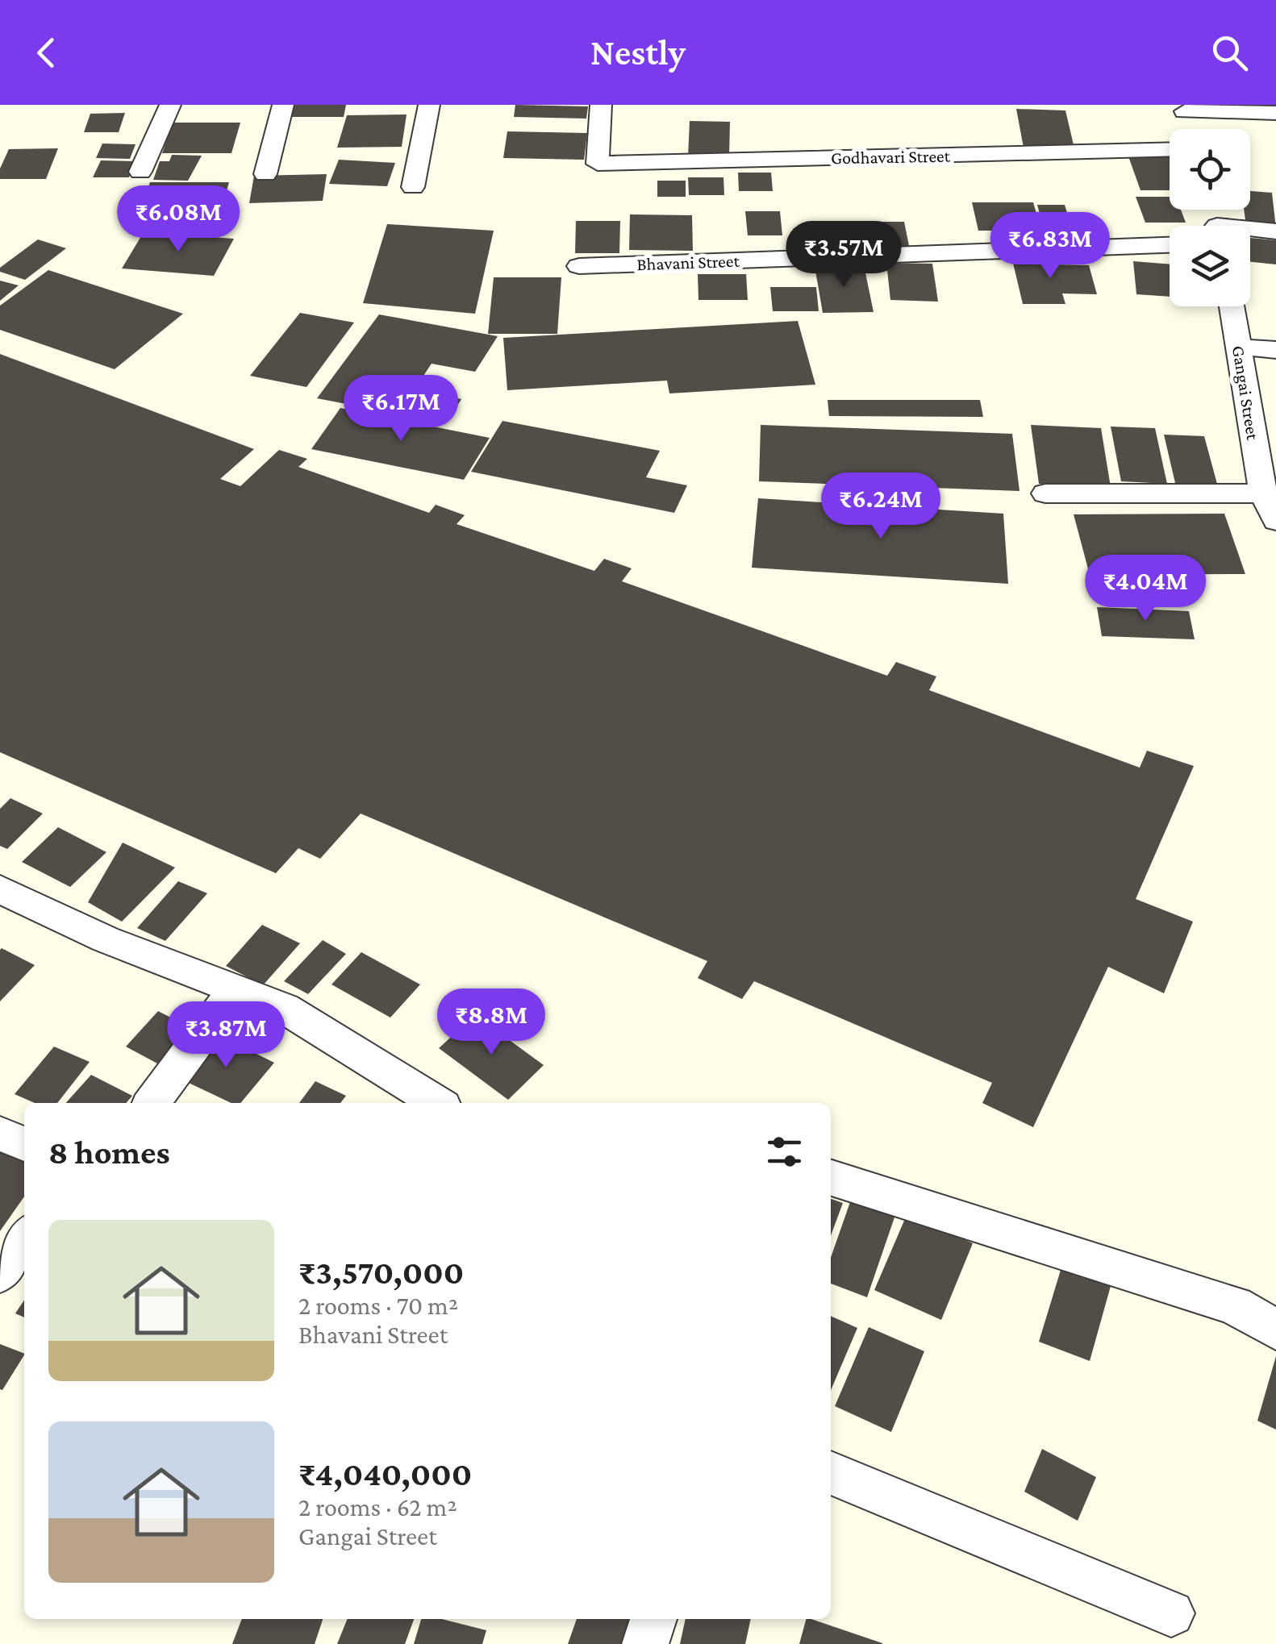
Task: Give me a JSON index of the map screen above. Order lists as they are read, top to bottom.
{
  "streets": {
    "street": ["Godhavari Street", "Bhavani Street", "Gangai Street"]
  },
  "page": {
    "header": "Nestly",
    "price": [
      "₹6.08M",
      "₹6.83M",
      "₹3.57M",
      "₹6.17M",
      "₹6.24M",
      "₹4.04M",
      "₹8.8M",
      "₹3.87M"
    ],
    "heading": "8 homes",
    "list": [
      {
        "name": "₹3,570,000",
        "note": "2 rooms · 70 m² · Bhavani Street"
      },
      {
        "name": "₹4,040,000",
        "note": "2 rooms · 62 m² · Gangai Street"
      }
    ]
  }
}
